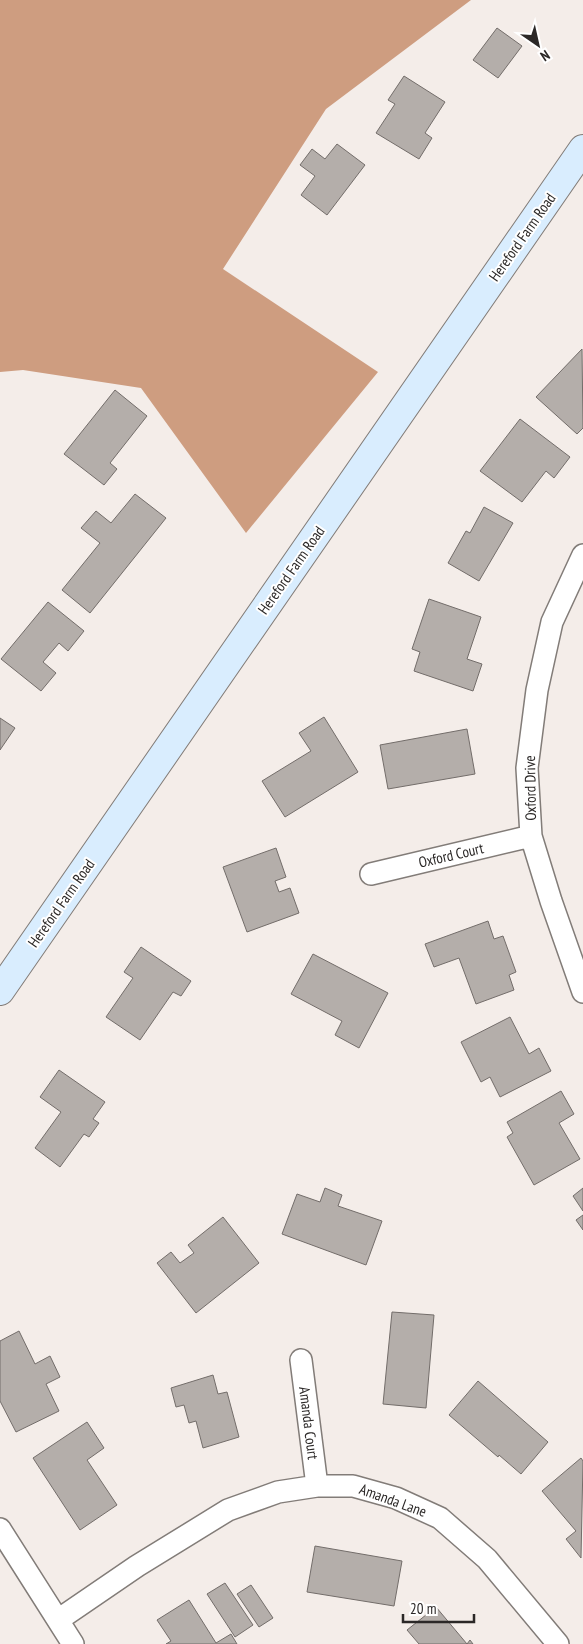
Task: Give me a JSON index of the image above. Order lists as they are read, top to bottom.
{
  "streets": {
    "street": [
      "Hereford Farm Road",
      "Oxford Drive",
      "Oxford Court",
      "Amanda Court",
      "Amanda Lane"
    ]
  },
  "crossings": [
    ["Oxford Drive", "Oxford Court"],
    ["Amanda Court", "Amanda Lane"]
  ],
  "scale_bar": "20 m",
  "north": "bottom right"
}
